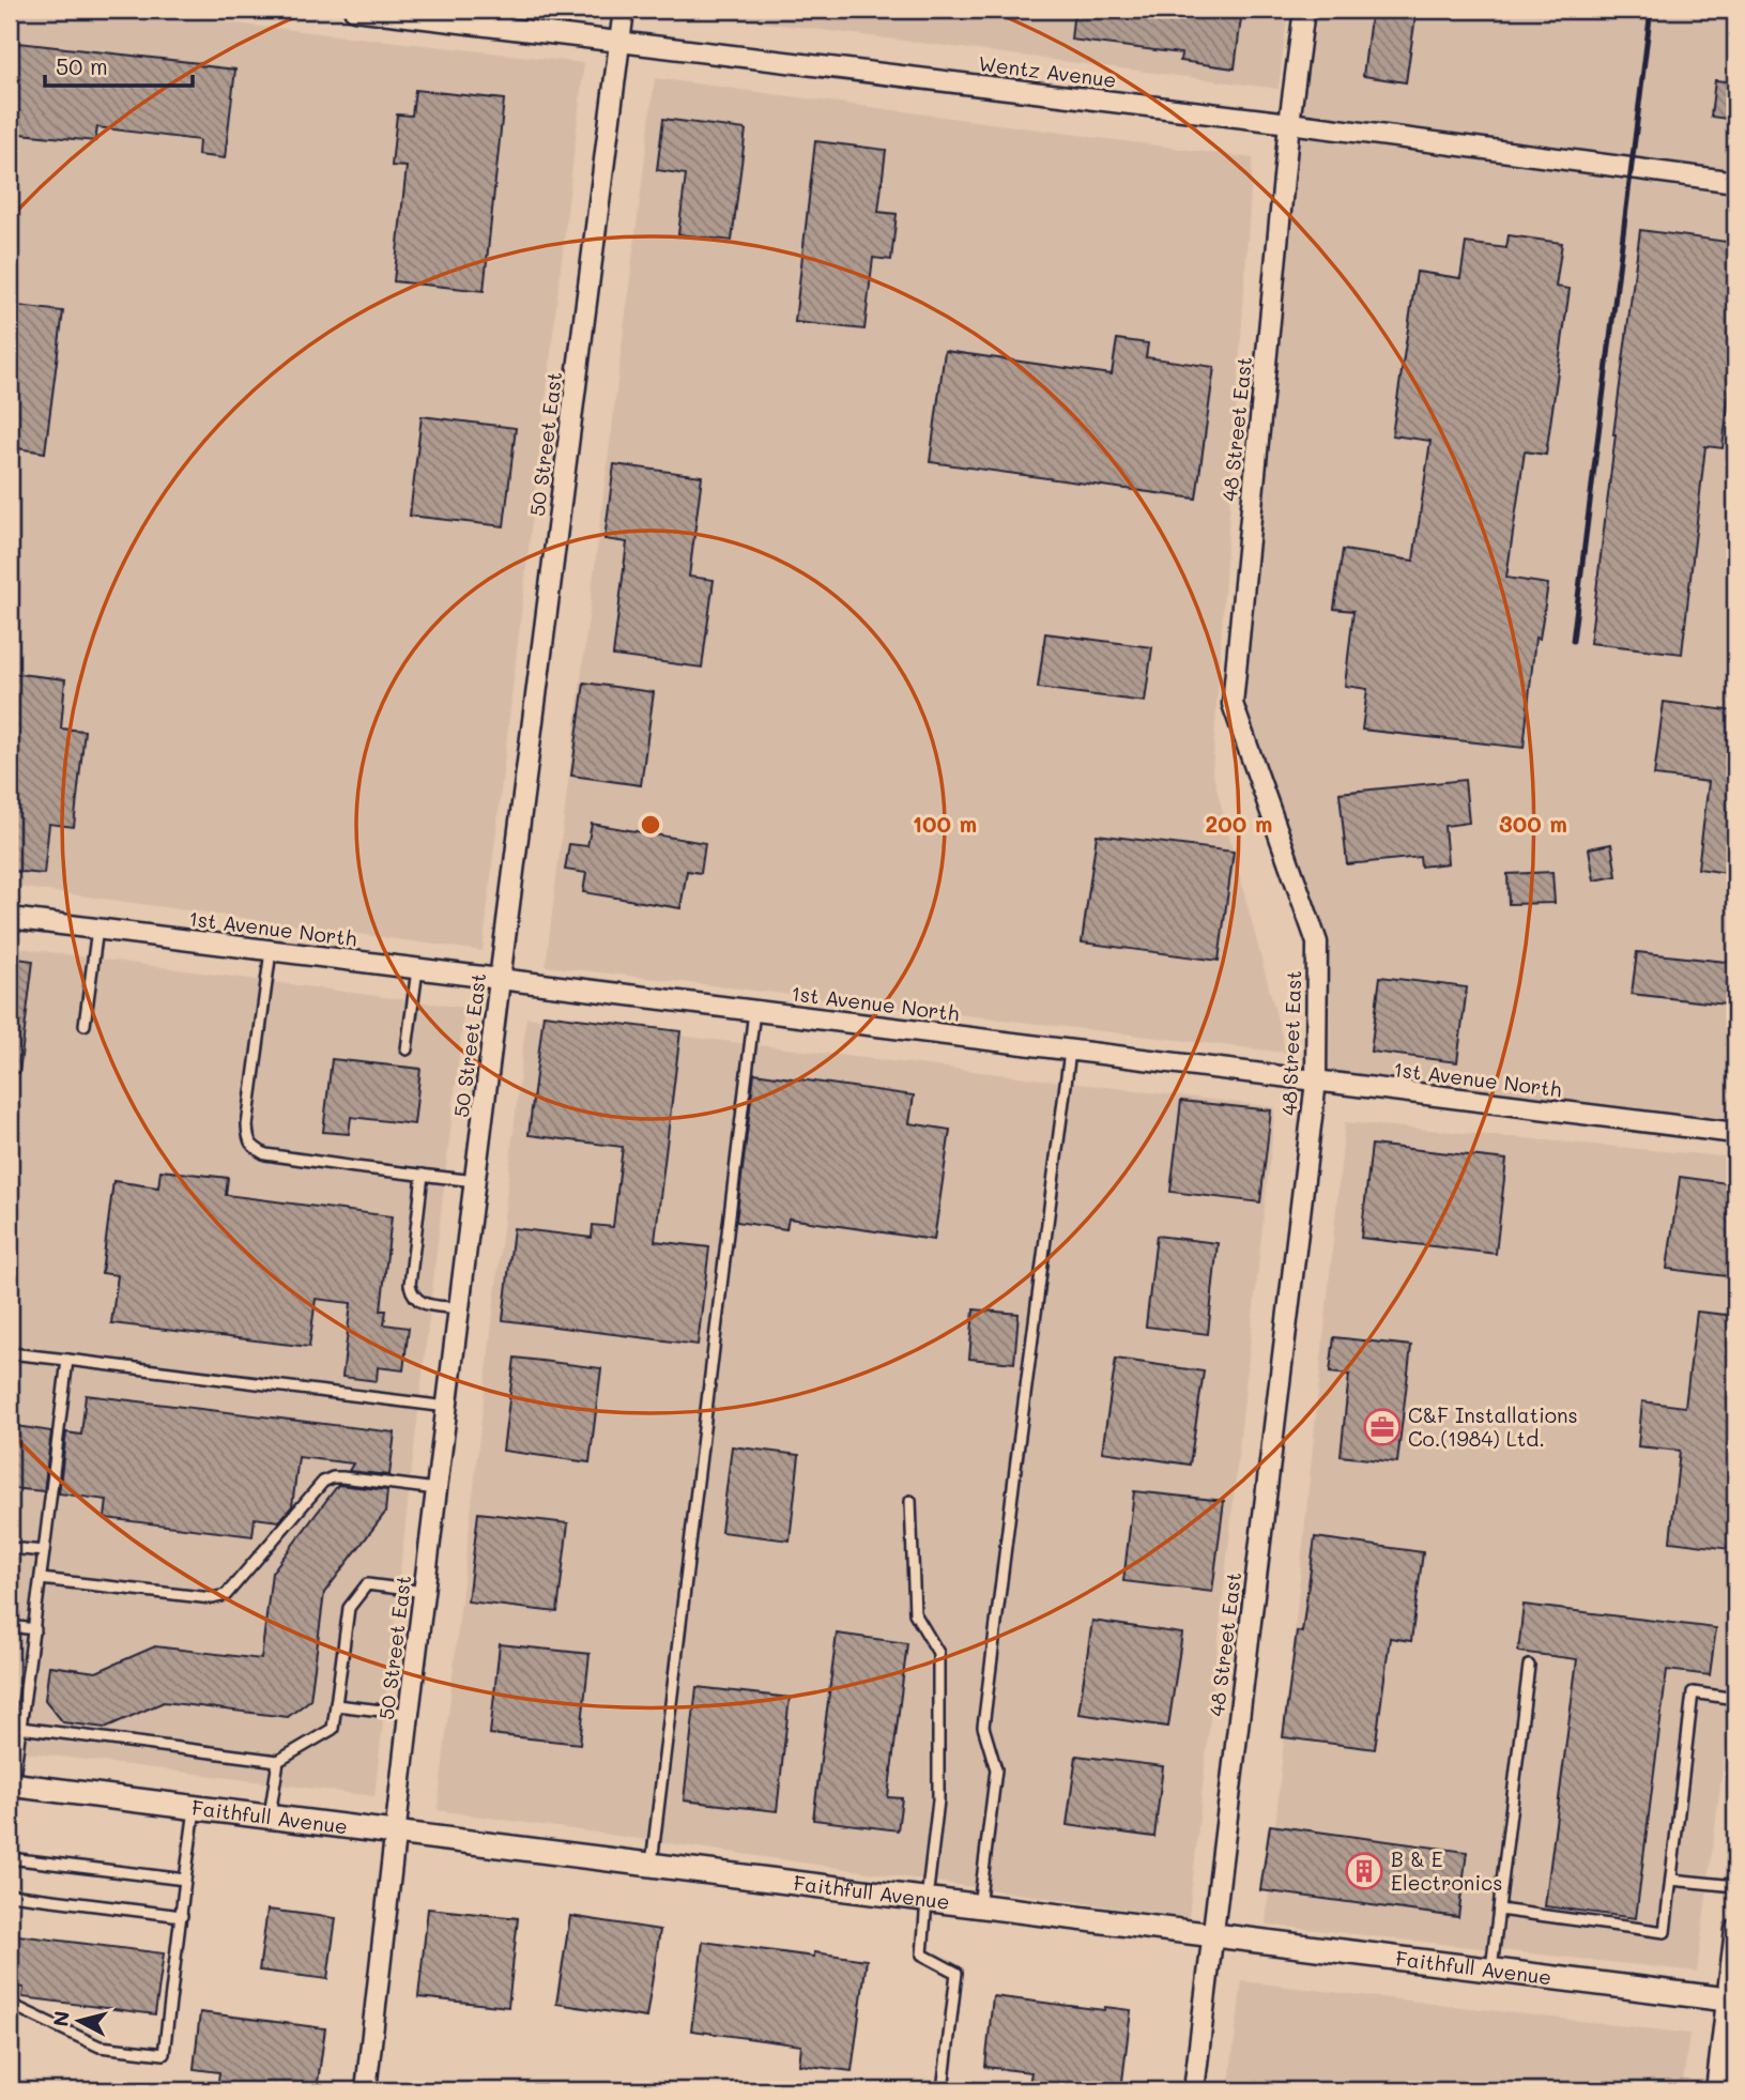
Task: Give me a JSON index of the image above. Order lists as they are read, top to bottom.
{
  "streets": {
    "street": [
      "Wentz Avenue",
      "48 Street East",
      "50 Street East",
      "1st Avenue North",
      "Faithfull Avenue"
    ]
  },
  "crossings": [
    ["Wentz Avenue", "48 Street East"],
    ["Wentz Avenue", "50 Street East"],
    ["48 Street East", "1st Avenue North"],
    ["48 Street East", "Faithfull Avenue"],
    ["50 Street East", "1st Avenue North"],
    ["50 Street East", "Faithfull Avenue"]
  ],
  "places": {
    "office": ["C&F Installations Co.(1984) Ltd."],
    "building": ["B & E Electronics"]
  },
  "scale_bar": "50 m",
  "north": "left",
  "rings": ["100 m", "200 m", "300 m"]
}
